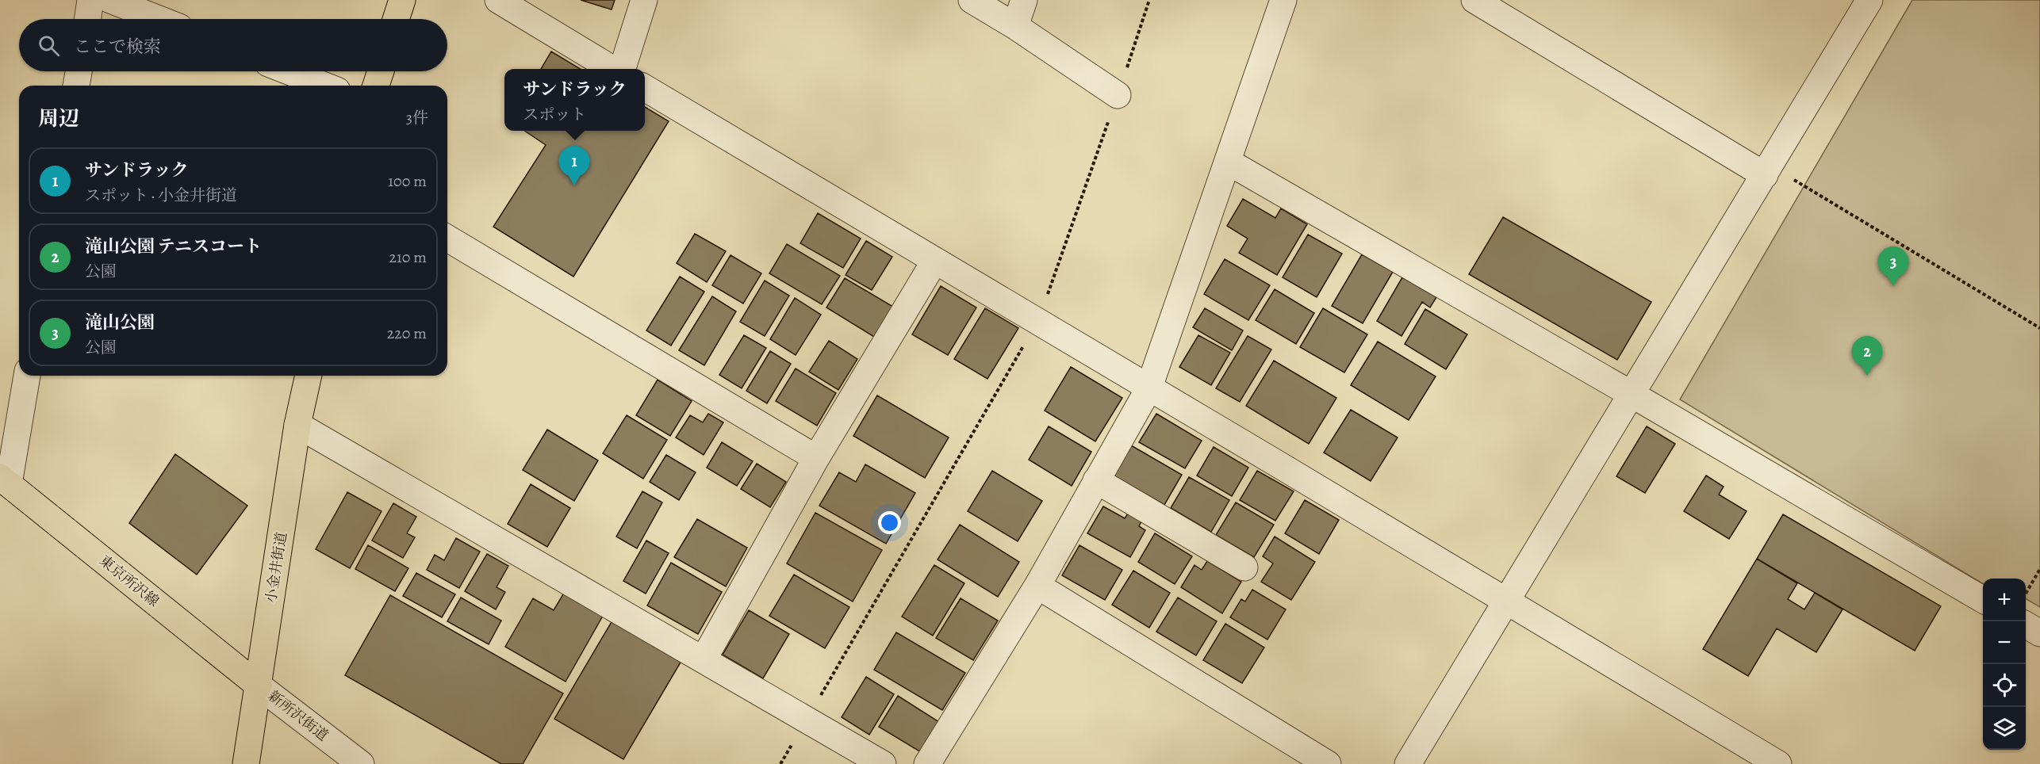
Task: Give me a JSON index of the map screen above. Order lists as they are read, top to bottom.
{
  "streets": {
    "main road": ["小金井街道", "東京所沢線"],
    "street": ["新所沢街道"]
  },
  "crossings": [
    ["小金井街道", "東京所沢線"],
    ["小金井街道", "新所沢街道"],
    ["東京所沢線", "新所沢街道"]
  ],
  "page": {
    "search": "ここで検索",
    "popup": ["サンドラック", "スポット"],
    "heading": ["周辺", "3件"],
    "pins": ["1", "3", "2"],
    "list": [
      {
        "mark": "1",
        "name": "サンドラック",
        "note": "スポット · 小金井街道",
        "value": "100 m"
      },
      {
        "mark": "2",
        "name": "滝山公園 テニスコート",
        "note": "公園",
        "value": "210 m"
      },
      {
        "mark": "3",
        "name": "滝山公園",
        "note": "公園",
        "value": "220 m"
      }
    ],
    "map_buttons": ["+", "−"]
  }
}
